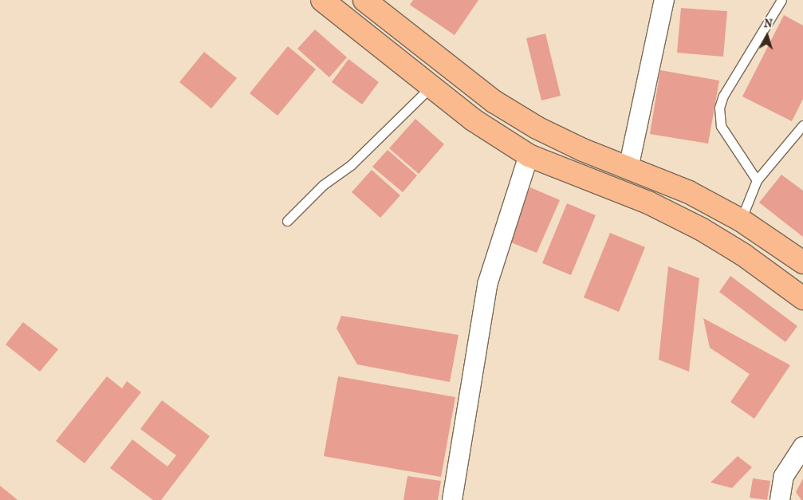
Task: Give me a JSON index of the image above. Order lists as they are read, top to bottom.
{
  "north": "top"
}
